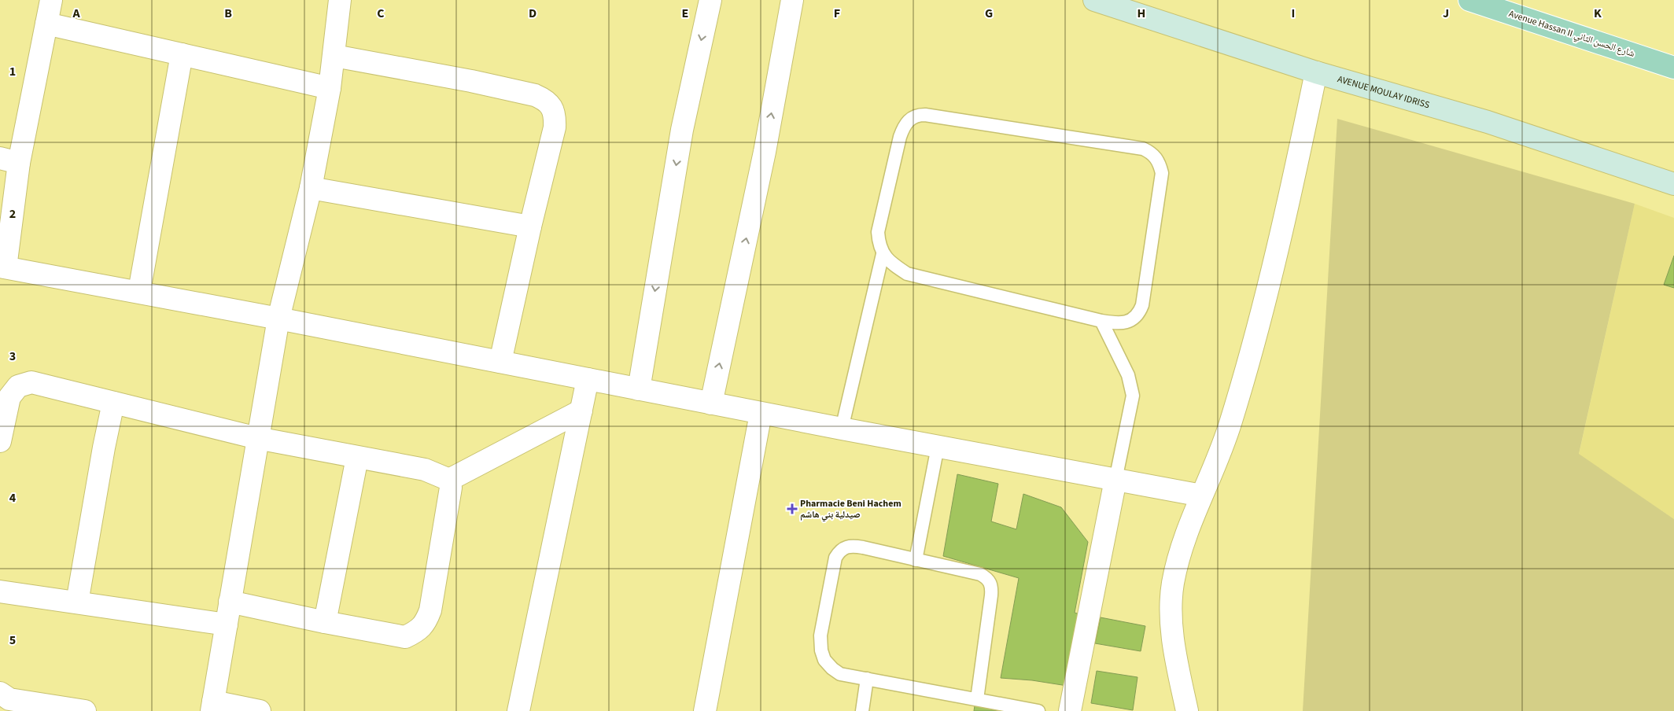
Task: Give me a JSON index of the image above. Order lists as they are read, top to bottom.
{
  "streets": {
    "main road": ["Avenue Hassan II شارع الحسن الثاني"],
    "street": ["AVENUE MOULAY IDRISS"]
  },
  "places": {
    "health": ["Pharmacie Beni Hachem صيدلية بني هاشم"]
  },
  "grid": {
    "columns": [
      "A",
      "B",
      "C",
      "D",
      "E",
      "F",
      "G",
      "H",
      "I",
      "J",
      "K"
    ],
    "rows": [
      "1",
      "2",
      "3",
      "4",
      "5"
    ]
  }
}
